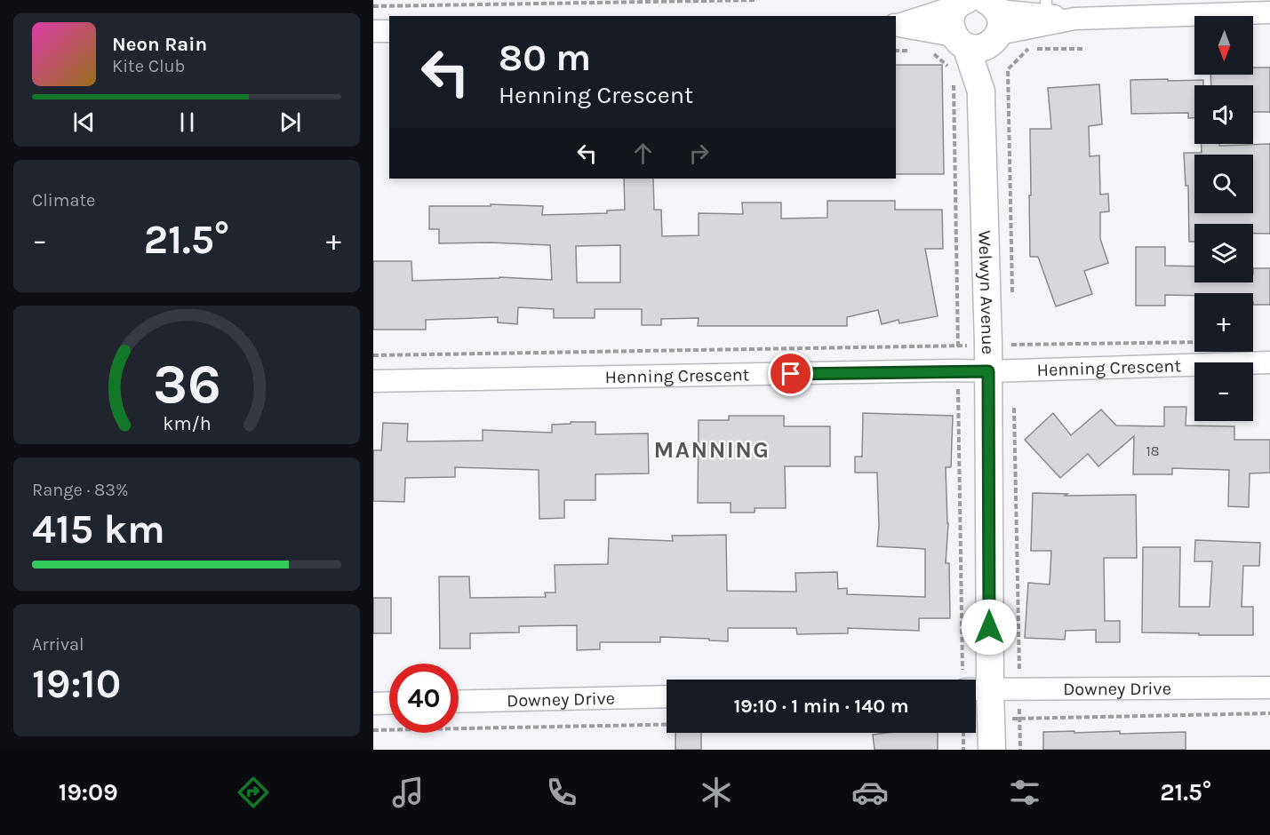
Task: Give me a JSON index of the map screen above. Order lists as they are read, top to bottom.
{
  "streets": {
    "street": ["Welwyn Avenue", "Henning Crescent", "Downey Drive"]
  },
  "crossings": [
    ["Welwyn Avenue", "Henning Crescent"]
  ],
  "districts": ["MANNING"],
  "house_numbers": ["18"],
  "north": "bottom",
  "page": {
    "map_buttons": ["+", "−"],
    "turn": ["80 m", "Henning Crescent"],
    "song": ["Neon Rain", "Kite Club"],
    "tile": [
      "Climate",
      ["Range · 83%", "415 km"],
      ["Arrival", "19:10"]
    ],
    "heat": ["−", "21.5°", "+"],
    "limit": "40",
    "trip": "19:10 · 1 min · 140 m",
    "tabs": ["19:09", "21.5°"],
    "gauge": ["36", "km/h"]
  }
}
